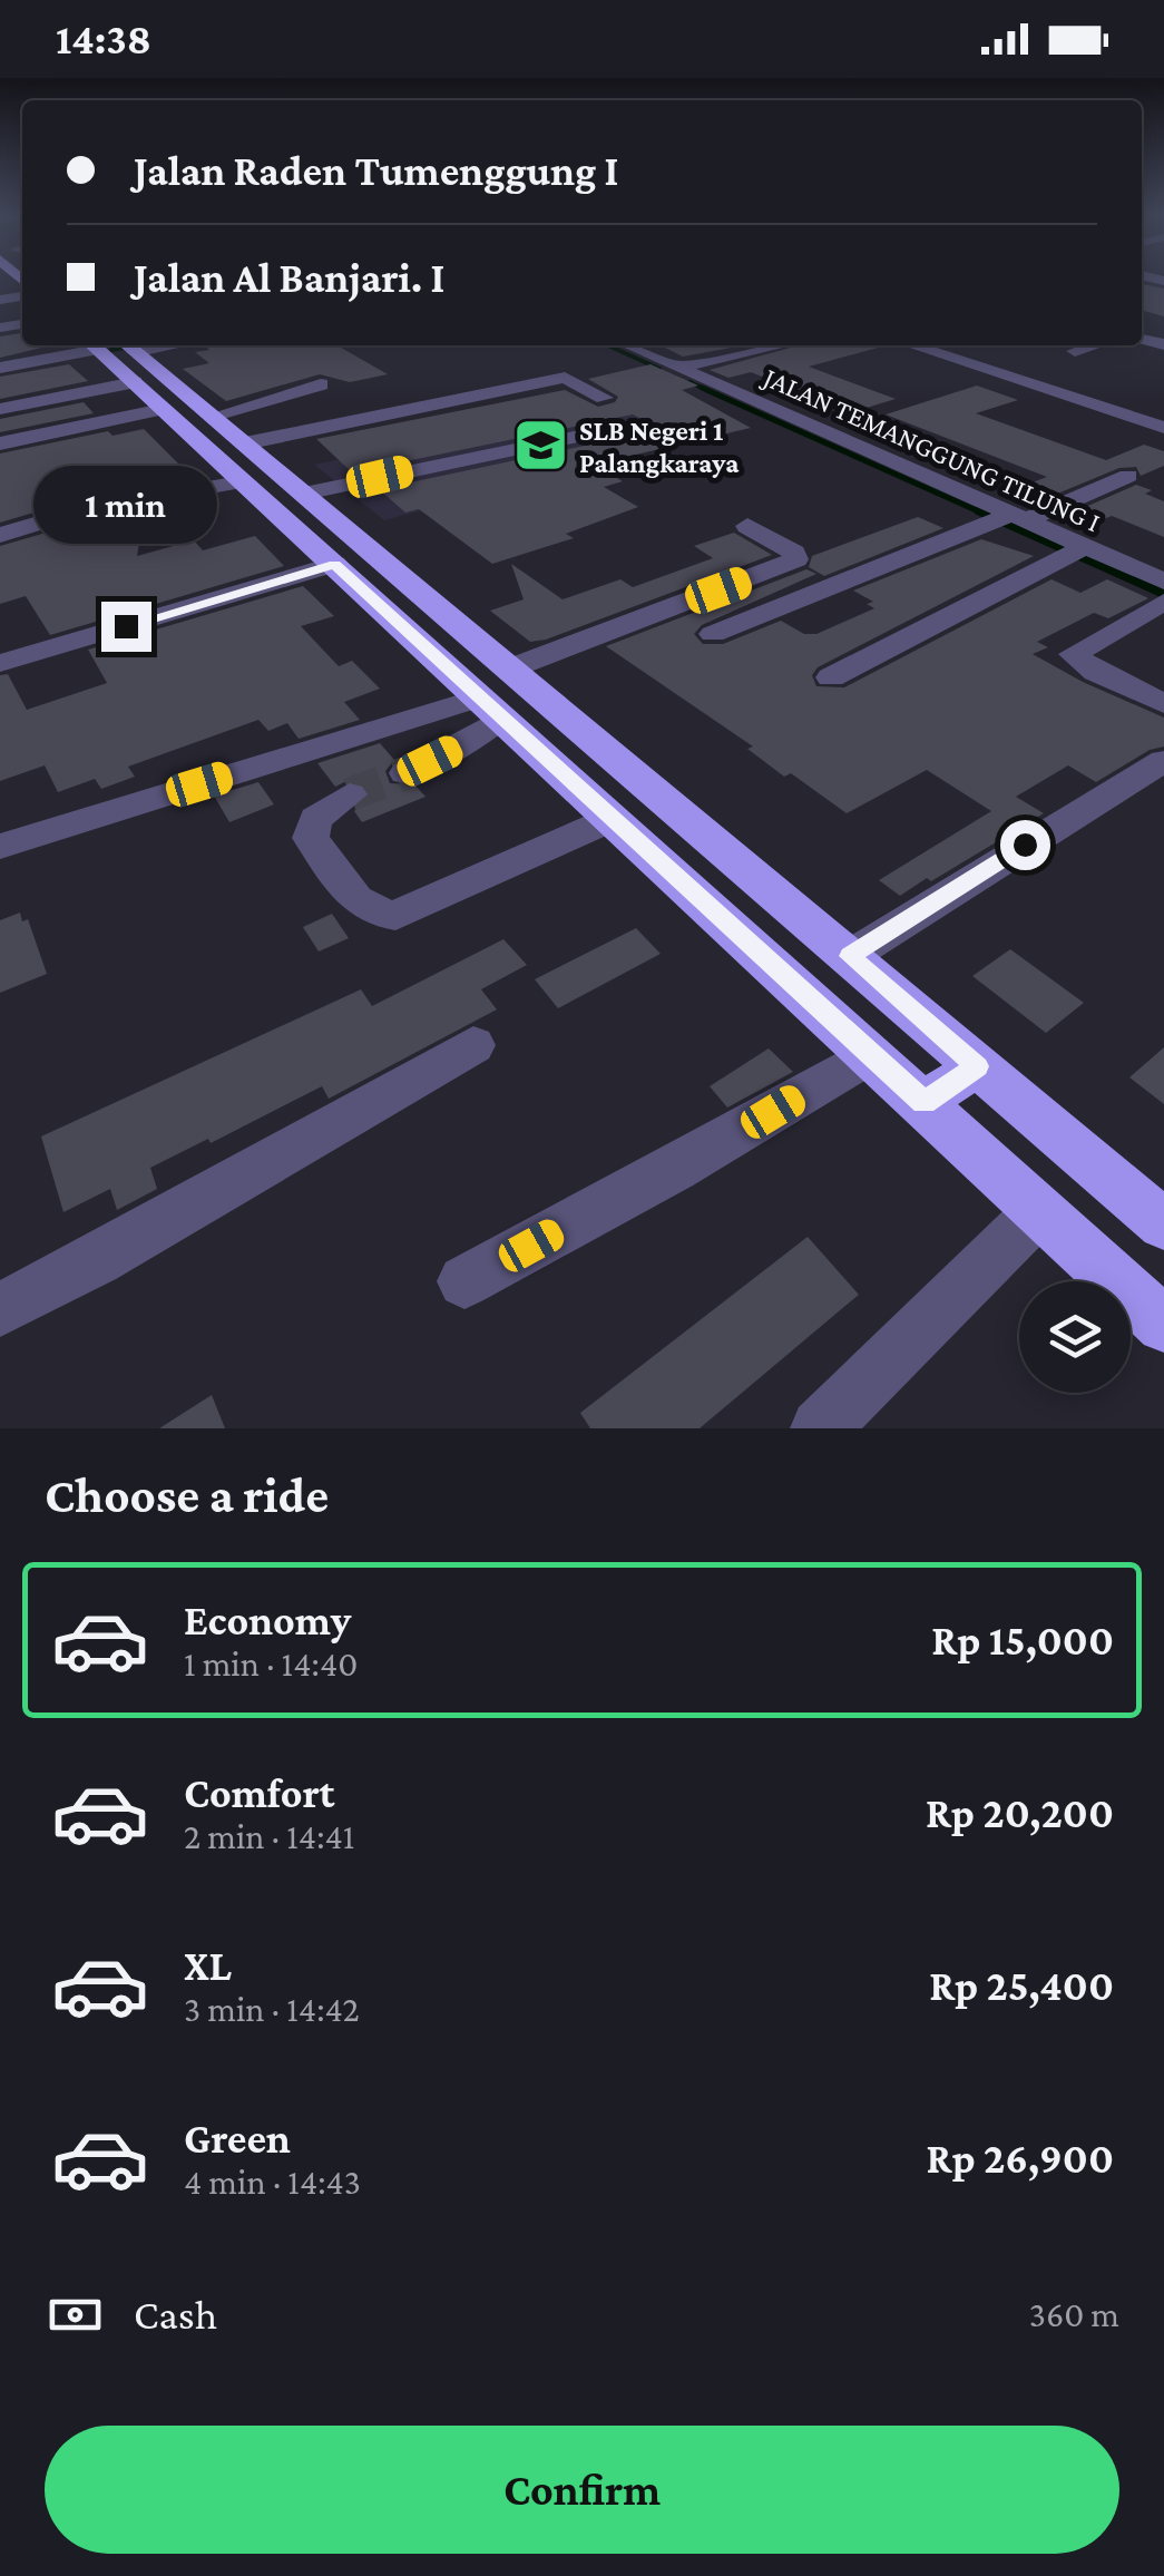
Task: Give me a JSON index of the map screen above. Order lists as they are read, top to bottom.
{
  "streets": {
    "street": ["JALAN TEMANGGUNG TILUNG I"]
  },
  "places": {
    "school or university": ["SLB Negeri 1 Palangkaraya"]
  },
  "page": {
    "status": "14:38",
    "banner": ["Jalan Raden Tumenggung I", "Jalan Al Banjari. I"],
    "bubble": "1 min",
    "heading": "Choose a ride",
    "list": [
      {
        "name": "Economy",
        "note": "1 min · 14:40",
        "value": "Rp 15,000"
      },
      {
        "name": "Comfort",
        "note": "2 min · 14:41",
        "value": "Rp 20,200"
      },
      {
        "name": "XL",
        "note": "3 min · 14:42",
        "value": "Rp 25,400"
      },
      {
        "name": "Green",
        "note": "4 min · 14:43",
        "value": "Rp 26,900"
      }
    ],
    "pay": ["Cash", "360 m"],
    "buttons": "Confirm"
  }
}
